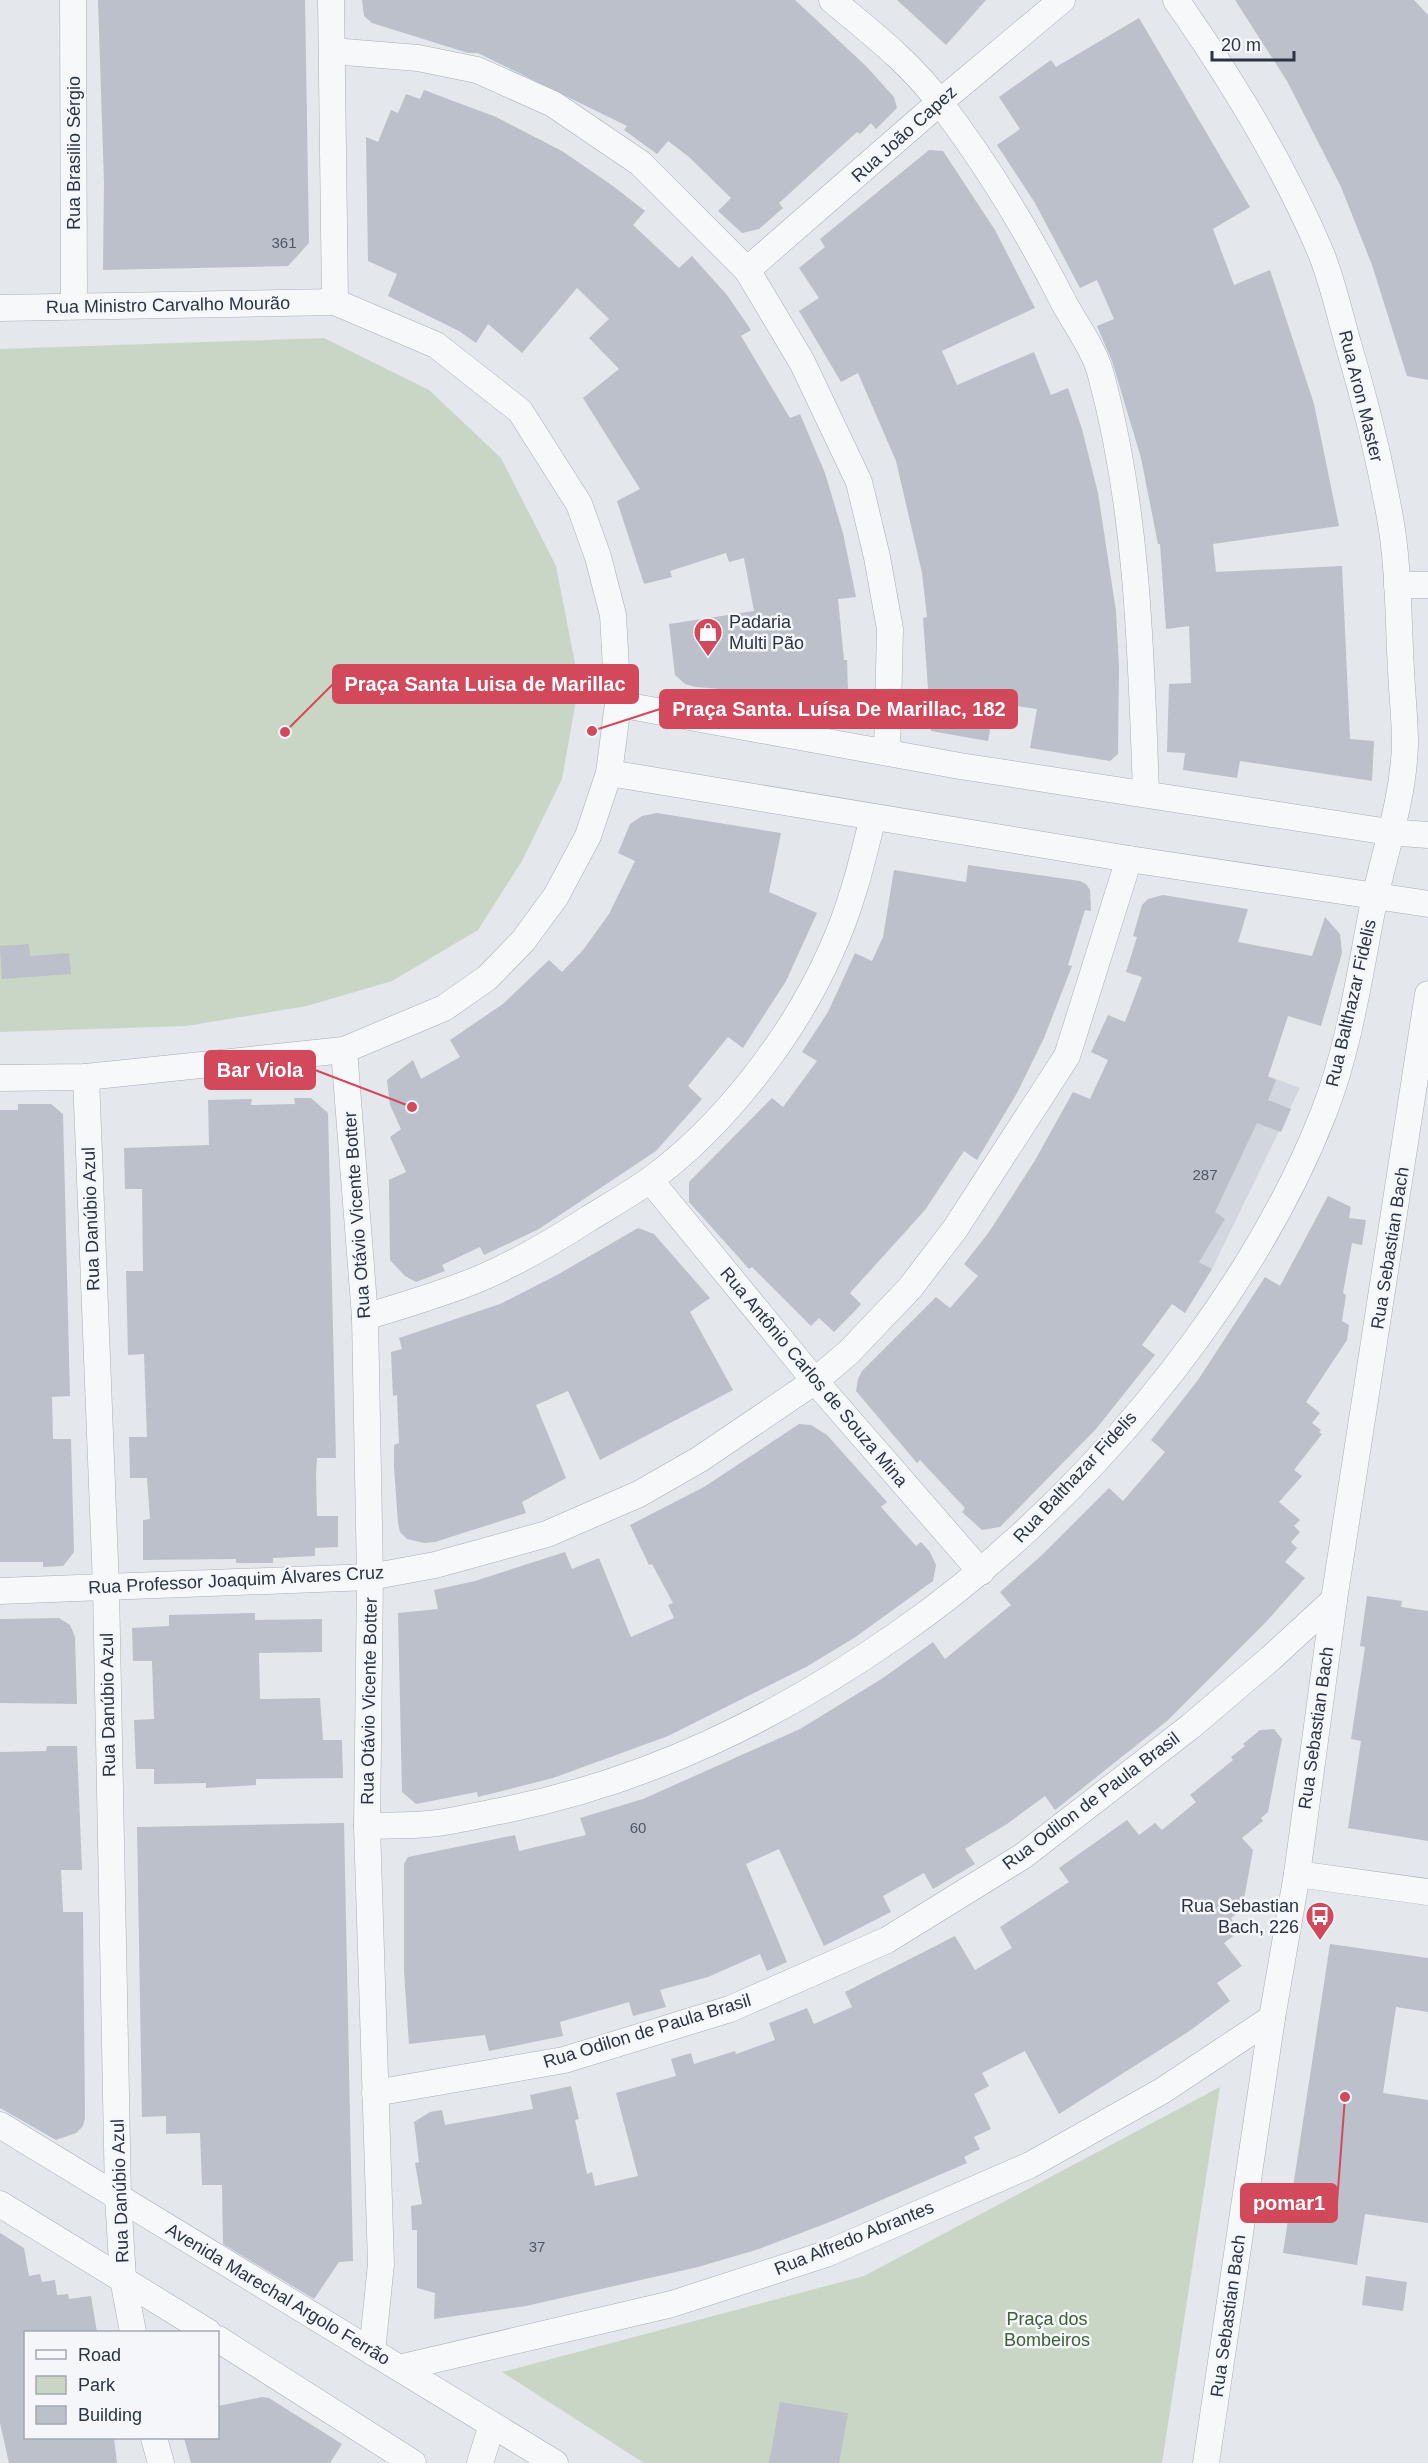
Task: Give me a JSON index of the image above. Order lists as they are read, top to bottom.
{
  "streets": {
    "street": [
      "Rua João Capez",
      "Rua Brasilio Sérgio",
      "Rua Ministro Carvalho Mourão",
      "Rua Aron Master",
      "Rua Balthazar Fidelis",
      "Rua Otávio Vicente Botter",
      "Rua Danúbio Azul",
      "Rua Sebastian Bach",
      "Rua Antônio Carlos de Souza Mina",
      "Rua Professor Joaquim Álvares Cruz",
      "Rua Odilon de Paula Brasil",
      "Rua Alfredo Abrantes",
      "Avenida Marechal Argolo Ferrão"
    ]
  },
  "crossings": [
    ["Rua Brasilio Sérgio", "Rua Ministro Carvalho Mourão"],
    ["Rua Aron Master", "Rua Balthazar Fidelis"],
    ["Rua Balthazar Fidelis", "Rua Otávio Vicente Botter"],
    ["Rua Balthazar Fidelis", "Rua Antônio Carlos de Souza Mina"],
    ["Rua Otávio Vicente Botter", "Rua Professor Joaquim Álvares Cruz"],
    ["Rua Otávio Vicente Botter", "Rua Odilon de Paula Brasil"],
    ["Rua Otávio Vicente Botter", "Avenida Marechal Argolo Ferrão"],
    ["Rua Danúbio Azul", "Rua Professor Joaquim Álvares Cruz"],
    ["Rua Danúbio Azul", "Avenida Marechal Argolo Ferrão"],
    ["Rua Sebastian Bach", "Rua Odilon de Paula Brasil"],
    ["Rua Sebastian Bach", "Rua Alfredo Abrantes"],
    ["Rua Antônio Carlos de Souza Mina", "Rua Professor Joaquim Álvares Cruz"],
    ["Rua Alfredo Abrantes", "Avenida Marechal Argolo Ferrão"]
  ],
  "parks": ["Praça dos Bombeiros"],
  "places": {
    "shop": ["Padaria Multi Pão"],
    "other": [
      "Praça Santa. Luísa De Marillac, 182",
      "Praça Santa Luisa de Marillac",
      "Bar Viola",
      "pomar1"
    ],
    "bus stop": ["Rua Sebastian Bach, 226"]
  },
  "house_numbers": [
    "361",
    "287",
    "60",
    "37"
  ],
  "legend": ["Road", "Park", "Building"],
  "scale_bar": "20 m"
}
